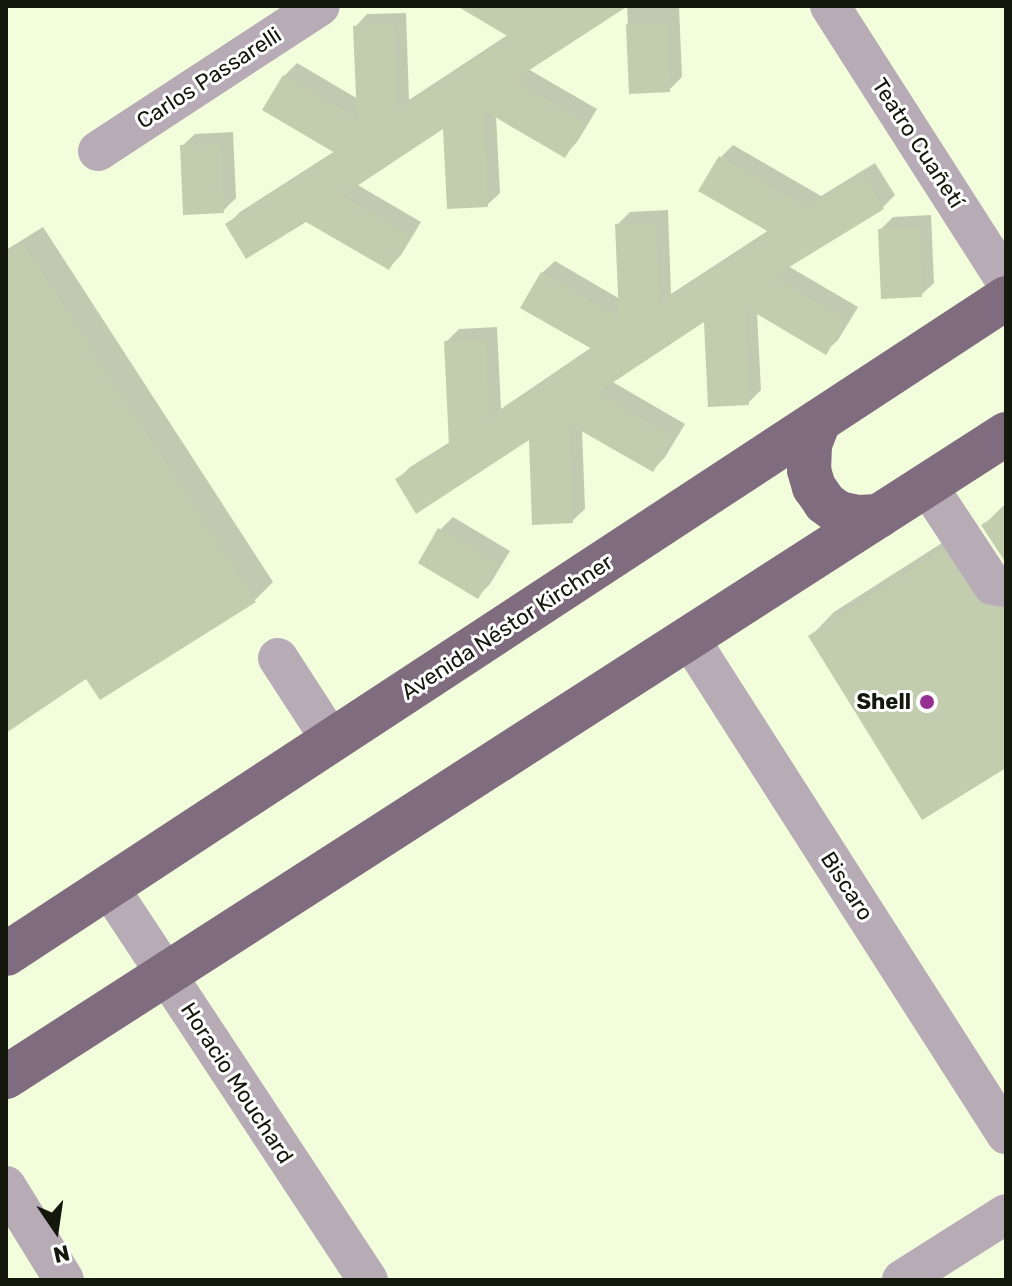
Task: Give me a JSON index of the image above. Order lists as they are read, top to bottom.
{
  "streets": {
    "main road": ["Avenida Néstor Kirchner"],
    "street": [
      "Carlos Passarelli",
      "Teatro Cuañetí",
      "Biscaro",
      "Horacio Mouchard"
    ]
  },
  "crossings": [
    ["Avenida Néstor Kirchner", "Horacio Mouchard"]
  ],
  "places": ["Shell"],
  "north": "bottom"
}
